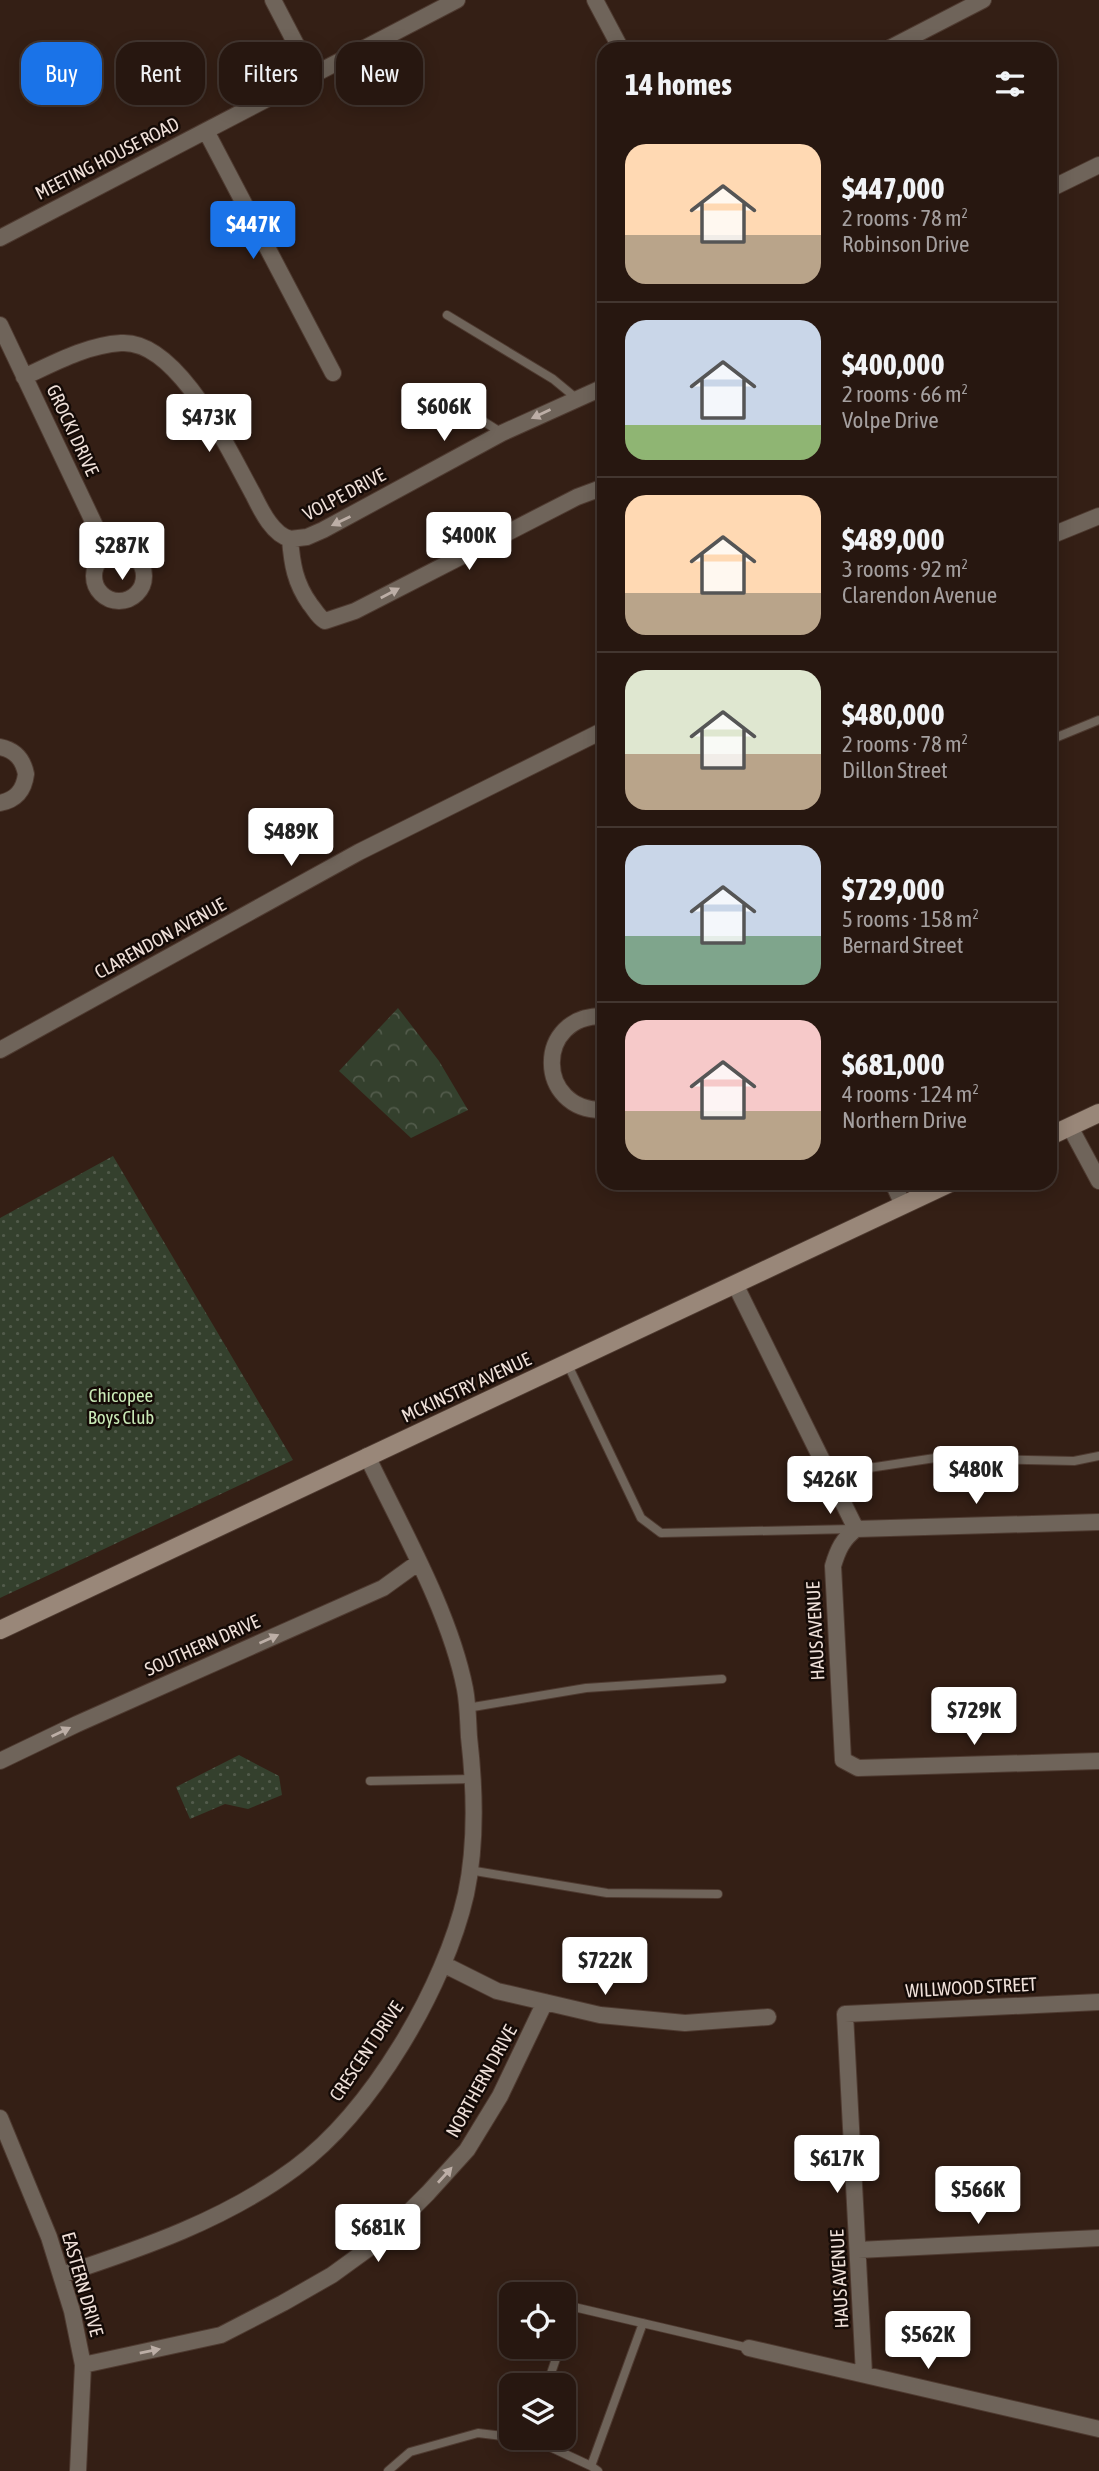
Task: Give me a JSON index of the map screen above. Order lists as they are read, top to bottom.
{
  "streets": {
    "street": [
      "MEETING HOUSE ROAD",
      "GROCKI DRIVE",
      "VOLPE DRIVE",
      "CLARENDON AVENUE",
      "MCKINSTRY AVENUE",
      "HAUS AVENUE",
      "SOUTHERN DRIVE",
      "WILLWOOD STREET",
      "CRESCENT DRIVE",
      "NORTHERN DRIVE",
      "EASTERN DRIVE"
    ]
  },
  "crossings": [
    ["GROCKI DRIVE", "VOLPE DRIVE"],
    ["MCKINSTRY AVENUE", "CRESCENT DRIVE"],
    ["HAUS AVENUE", "WILLWOOD STREET"],
    ["SOUTHERN DRIVE", "CRESCENT DRIVE"],
    ["CRESCENT DRIVE", "EASTERN DRIVE"],
    ["NORTHERN DRIVE", "EASTERN DRIVE"]
  ],
  "one_way": ["SOUTHERN DRIVE", "NORTHERN DRIVE"],
  "parks": ["Chicopee Boys Club"],
  "page": {
    "chip": [
      "Buy",
      "Rent",
      "Filters",
      "New"
    ],
    "heading": "14 homes",
    "list": [
      {
        "name": "$447,000",
        "note": "2 rooms · 78 m² · Robinson Drive"
      },
      {
        "name": "$400,000",
        "note": "2 rooms · 66 m² · Volpe Drive"
      },
      {
        "name": "$489,000",
        "note": "3 rooms · 92 m² · Clarendon Avenue"
      },
      {
        "name": "$480,000",
        "note": "2 rooms · 78 m² · Dillon Street"
      },
      {
        "name": "$729,000",
        "note": "5 rooms · 158 m² · Bernard Street"
      },
      {
        "name": "$681,000",
        "note": "4 rooms · 124 m² · Northern Drive"
      }
    ],
    "price": [
      "$447K",
      "$606K",
      "$473K",
      "$400K",
      "$287K",
      "$489K",
      "$480K",
      "$426K",
      "$729K",
      "$722K",
      "$617K",
      "$566K",
      "$681K",
      "$562K"
    ]
  }
}
